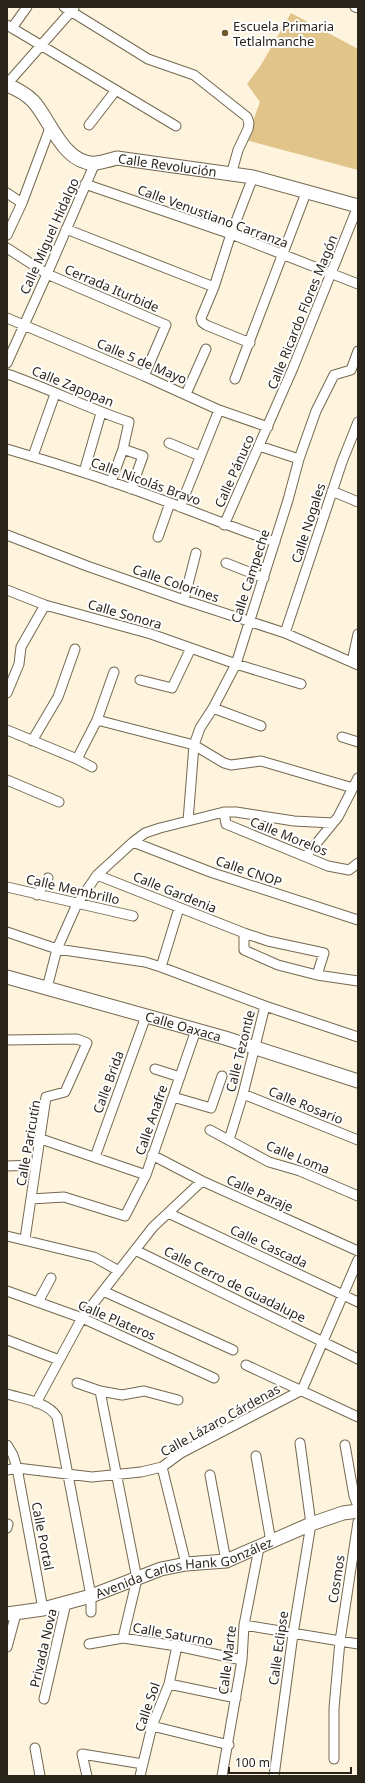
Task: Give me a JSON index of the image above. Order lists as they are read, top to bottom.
{
  "streets": {
    "street": [
      "Calle Revolución",
      "Calle Venustiano Carranza",
      "Calle Miguel Hidalgo",
      "Cerrada Iturbide",
      "Calle Ricardo Flores Magón",
      "Calle 5 de Mayo",
      "Calle Zapopan",
      "Calle Pánuco",
      "Calle Nicolás Bravo",
      "Calle Nogales",
      "Calle Campeche",
      "Calle Colorines",
      "Calle Sonora",
      "Calle Morelos",
      "Calle CNOP",
      "Calle Membrillo",
      "Calle Gardenia",
      "Calle Oaxaca",
      "Calle Tezontle",
      "Calle Brida",
      "Calle Rosario",
      "Calle Anafre",
      "Calle Paricutín",
      "Calle Loma",
      "Calle Paraje",
      "Calle Cascada",
      "Calle Cerro de Guadalupe",
      "Calle Plateros",
      "Calle Lázaro Cárdenas",
      "Calle Portal",
      "Avenida Carlos Hank González",
      "Cosmos",
      "Calle Saturno",
      "Privada Nova",
      "Calle Eclipse",
      "Calle Marte",
      "Calle Sol"
    ]
  },
  "crossings": [
    ["Calle Revolución", "Calle Miguel Hidalgo"],
    ["Calle Revolución", "Calle Ricardo Flores Magón"],
    ["Calle Venustiano Carranza", "Calle Miguel Hidalgo"],
    ["Calle Venustiano Carranza", "Calle Ricardo Flores Magón"],
    ["Calle Miguel Hidalgo", "Cerrada Iturbide"],
    ["Calle Miguel Hidalgo", "Calle 5 de Mayo"],
    ["Cerrada Iturbide", "Calle 5 de Mayo"],
    ["Calle Ricardo Flores Magón", "Calle 5 de Mayo"],
    ["Calle Ricardo Flores Magón", "Calle Pánuco"],
    ["Calle 5 de Mayo", "Calle Pánuco"],
    ["Calle Pánuco", "Calle Nicolás Bravo"],
    ["Calle Nicolás Bravo", "Calle Campeche"],
    ["Calle Nogales", "Calle Colorines"],
    ["Calle Campeche", "Calle Colorines"],
    ["Calle Campeche", "Calle Sonora"],
    ["Calle Oaxaca", "Calle Tezontle"],
    ["Calle Oaxaca", "Calle Brida"],
    ["Calle Oaxaca", "Calle Anafre"],
    ["Calle Tezontle", "Calle Rosario"],
    ["Calle Tezontle", "Calle Loma"],
    ["Calle Anafre", "Calle Paricutín"],
    ["Calle Anafre", "Calle Paraje"],
    ["Calle Lázaro Cárdenas", "Calle Portal"],
    ["Calle Portal", "Avenida Carlos Hank González"],
    ["Avenida Carlos Hank González", "Privada Nova"],
    ["Avenida Carlos Hank González", "Calle Eclipse"],
    ["Avenida Carlos Hank González", "Calle Marte"],
    ["Calle Saturno", "Calle Marte"],
    ["Calle Saturno", "Calle Sol"]
  ],
  "places": ["Escuela Primaria Tetlalmanche"],
  "scale_bar": "100 m"
}
